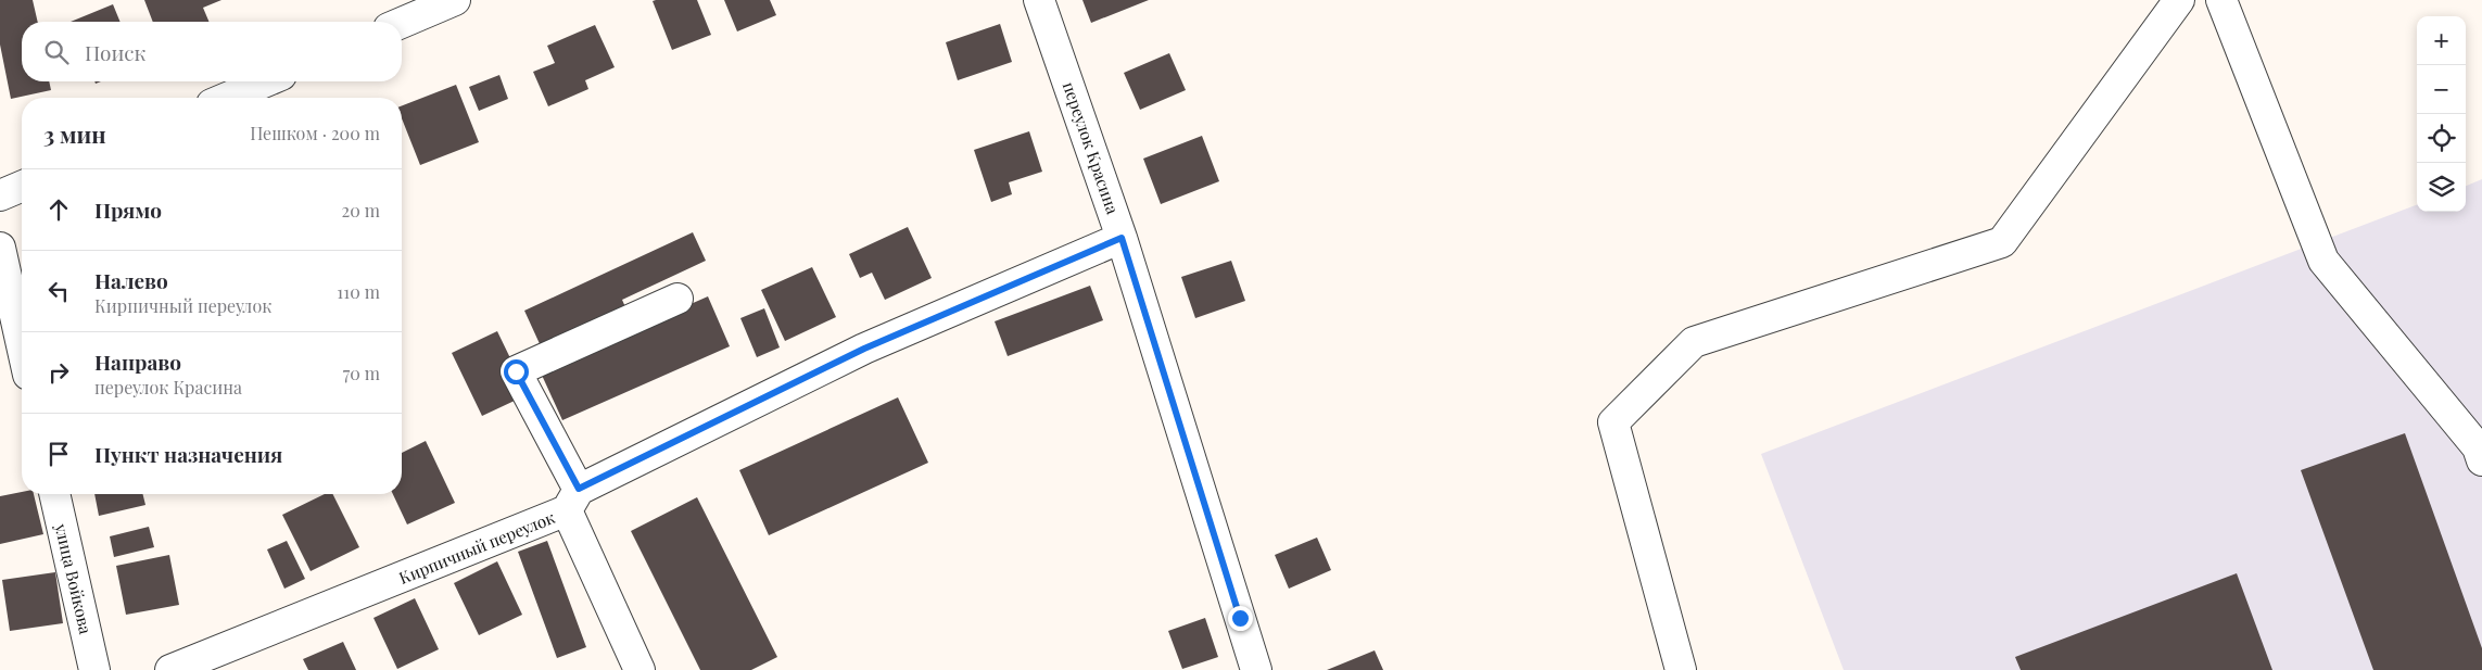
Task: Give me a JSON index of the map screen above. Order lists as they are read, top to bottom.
{
  "streets": {
    "street": ["переулок Красина", "Кирпичный переулок", "улица Войкова"]
  },
  "crossings": [
    ["переулок Красина", "Кирпичный переулок"]
  ],
  "page": {
    "map_buttons": ["+", "−"],
    "search": "Поиск",
    "heading": ["3 мин", "Пешком · 200 m"],
    "list": [
      ["Прямо", "20 m"],
      ["Налево", "Кирпичный переулок", "110 m"],
      ["Направо", "переулок Красина", "70 m"],
      "Пункт назначения"
    ]
  }
}
